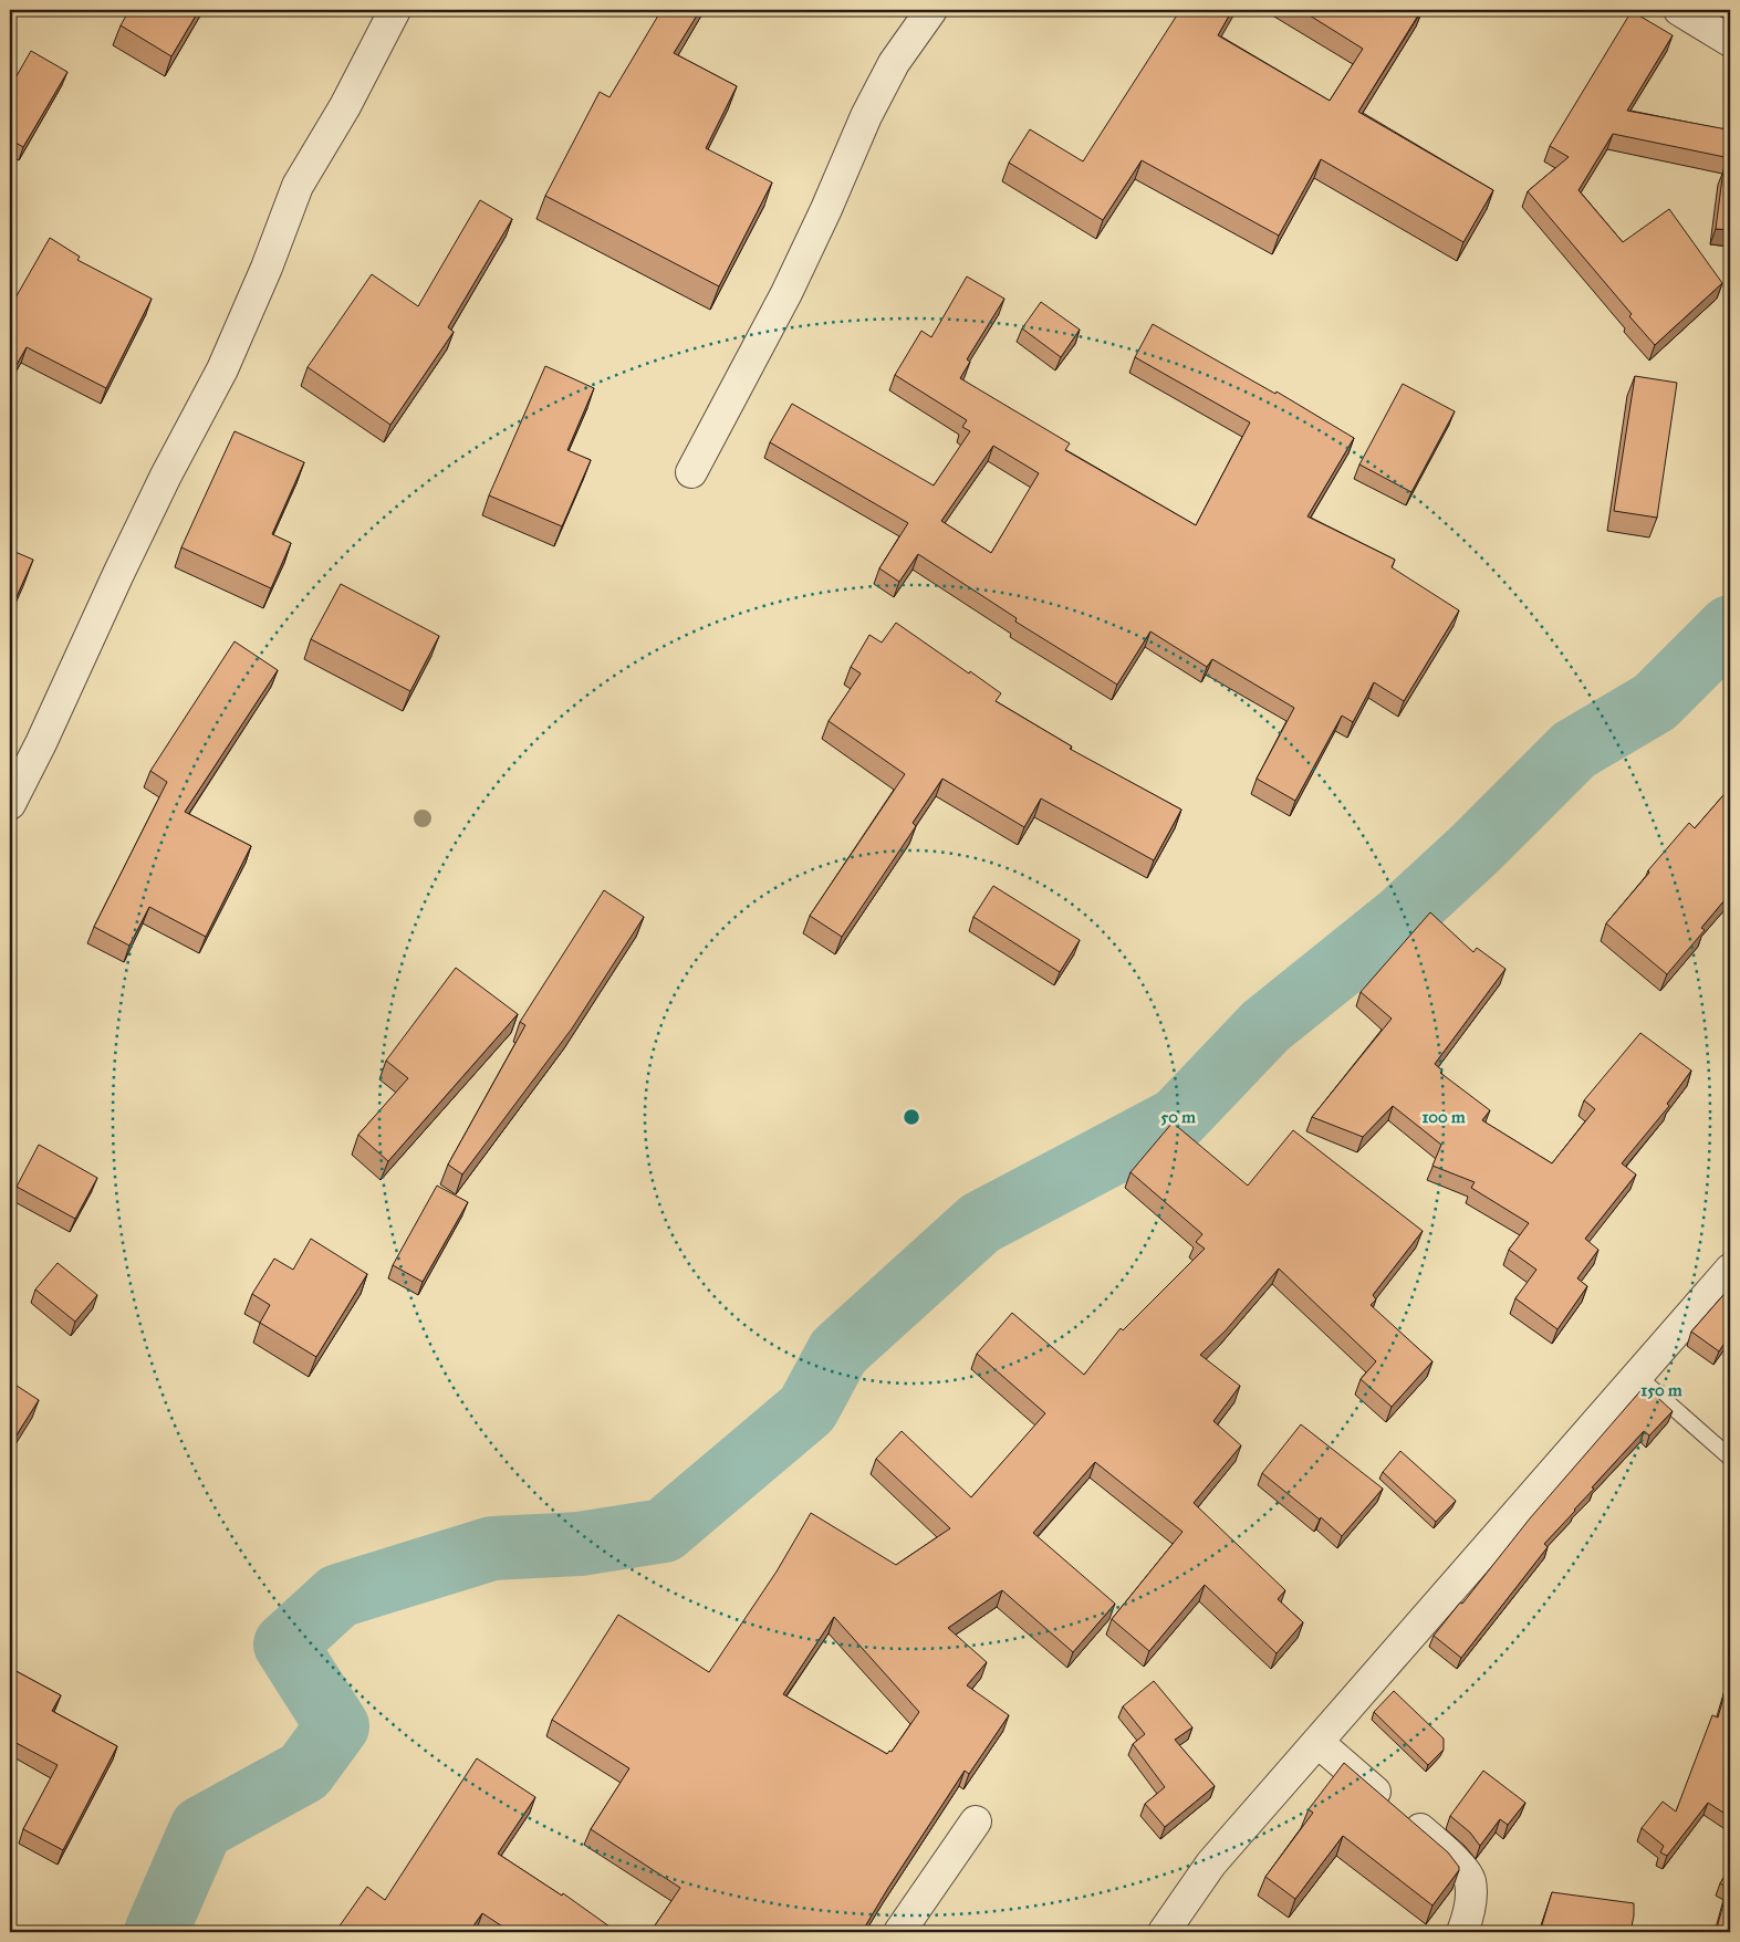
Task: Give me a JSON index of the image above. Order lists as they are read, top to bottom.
{
  "rings": ["50 m", "100 m", "150 m"]
}
